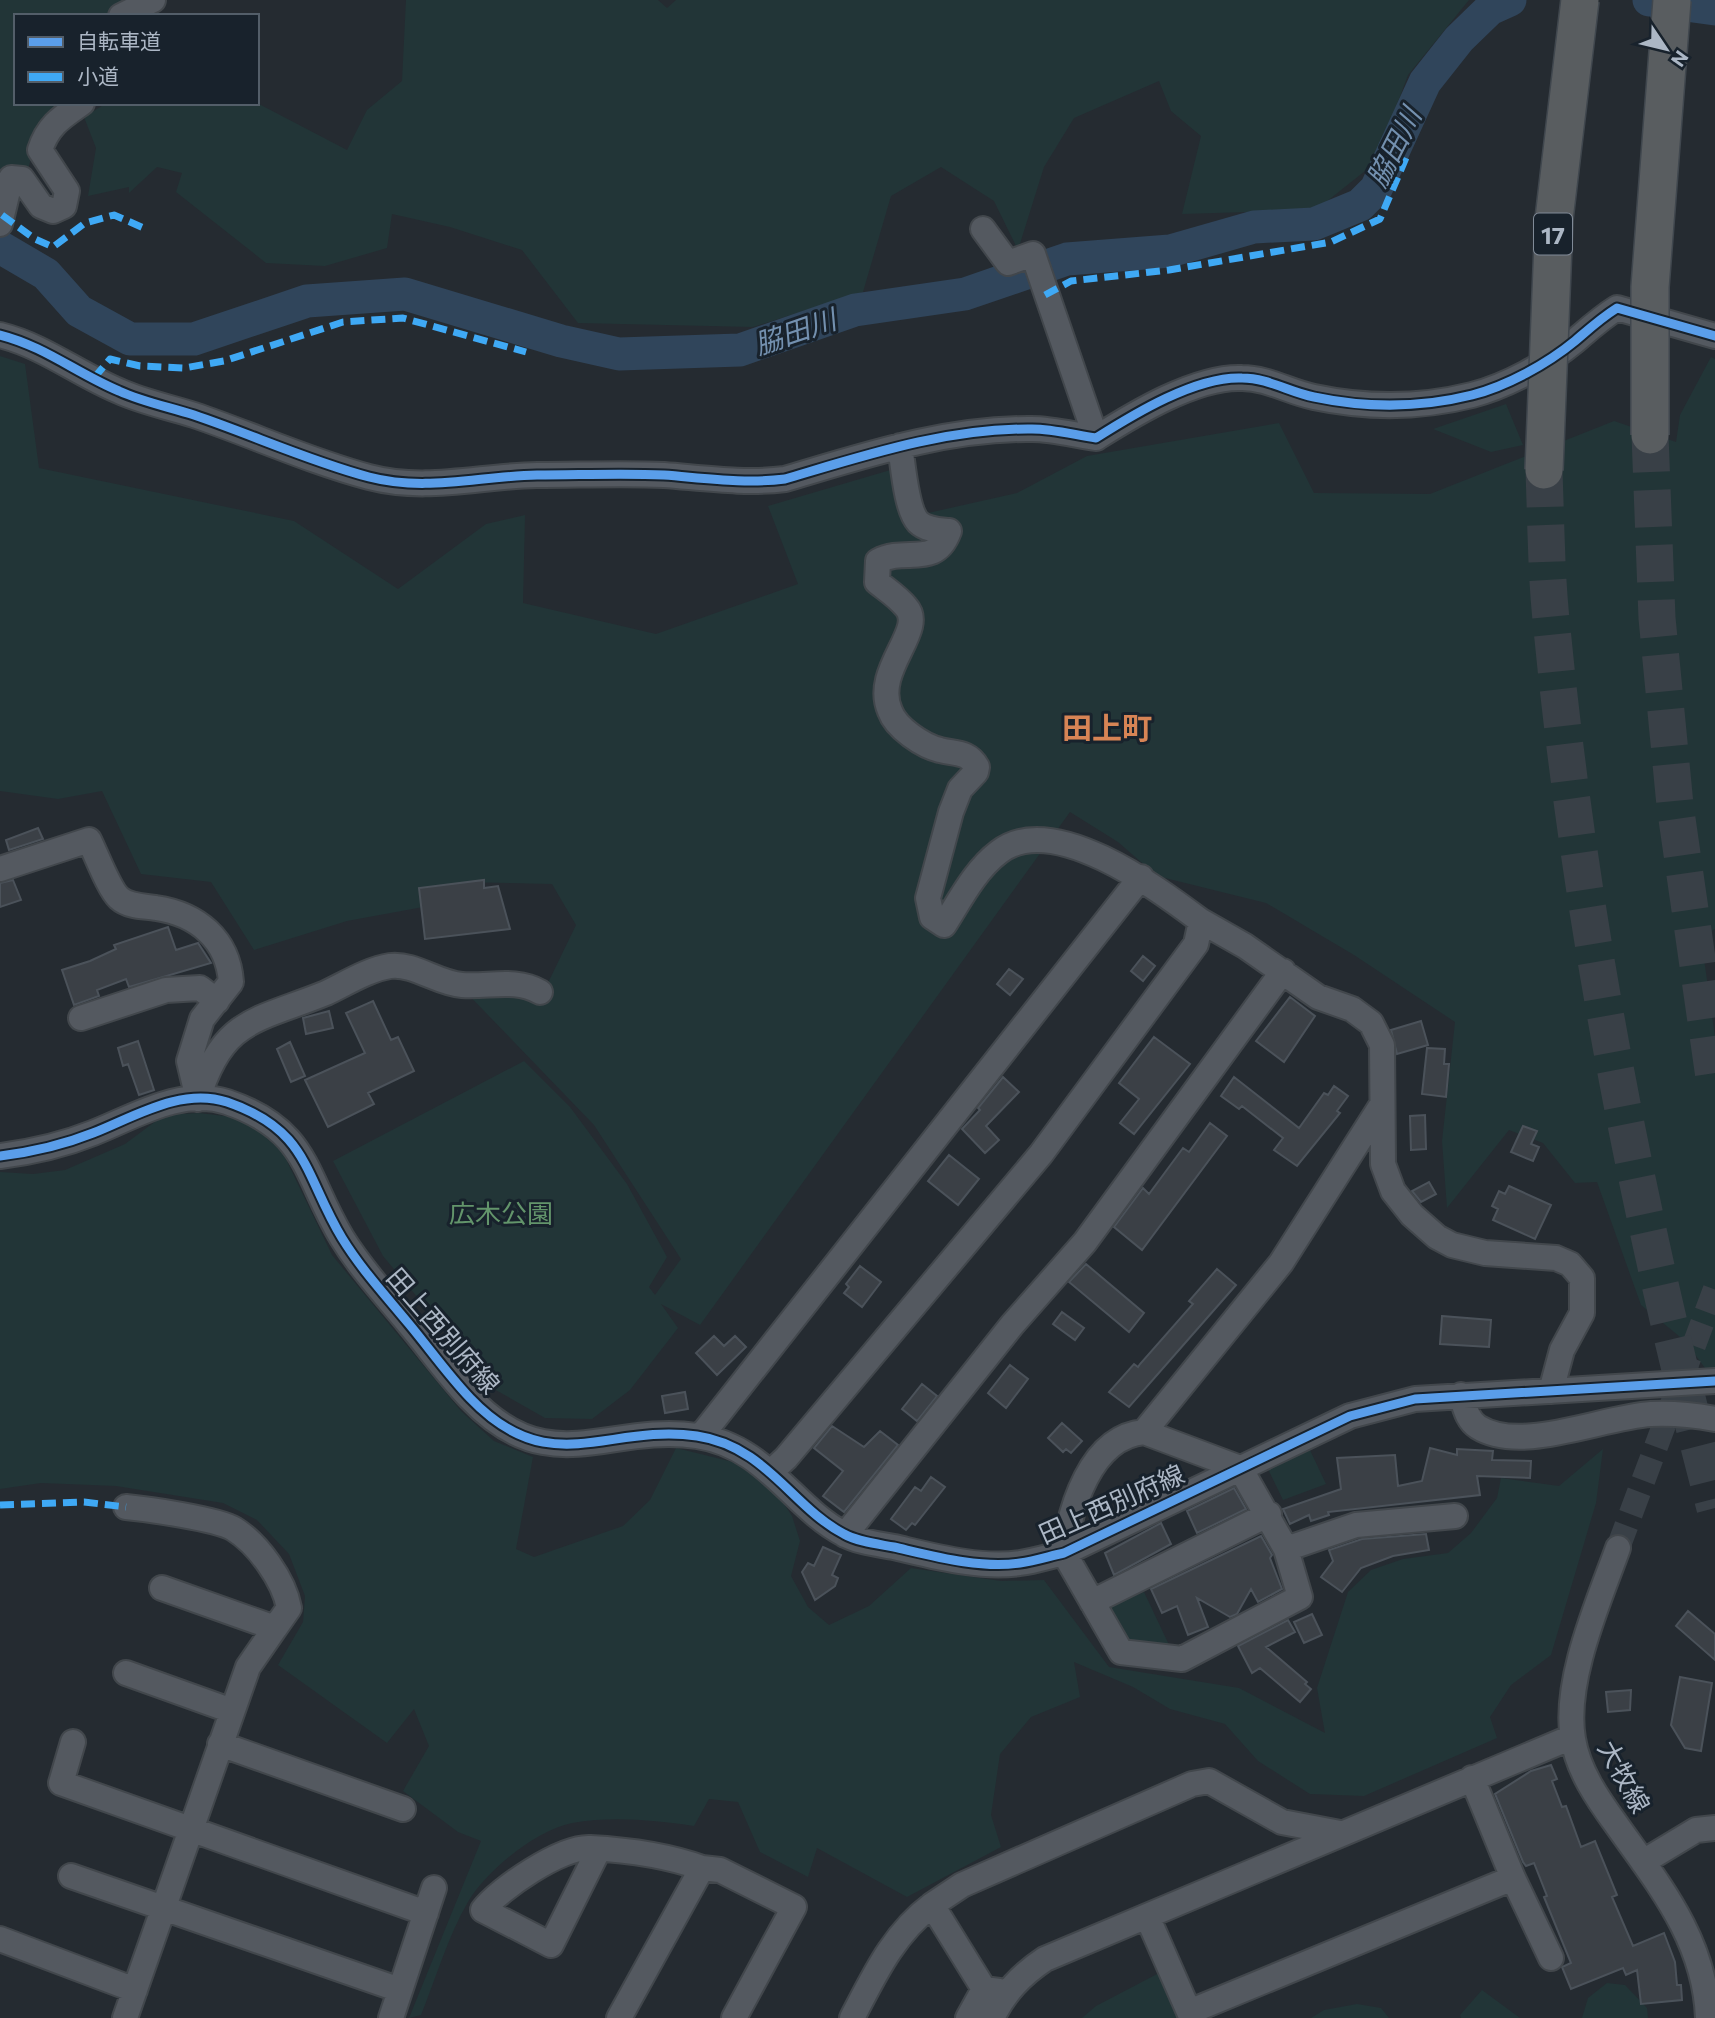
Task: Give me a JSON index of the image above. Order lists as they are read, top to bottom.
{
  "streets": {
    "highway": ["17"],
    "street": ["田上西別府線", "大牧線"]
  },
  "districts": ["田上町"],
  "water": ["脇田川"],
  "parks": ["広木公園"],
  "legend": ["自転車道", "小道"],
  "north": "bottom right"
}
